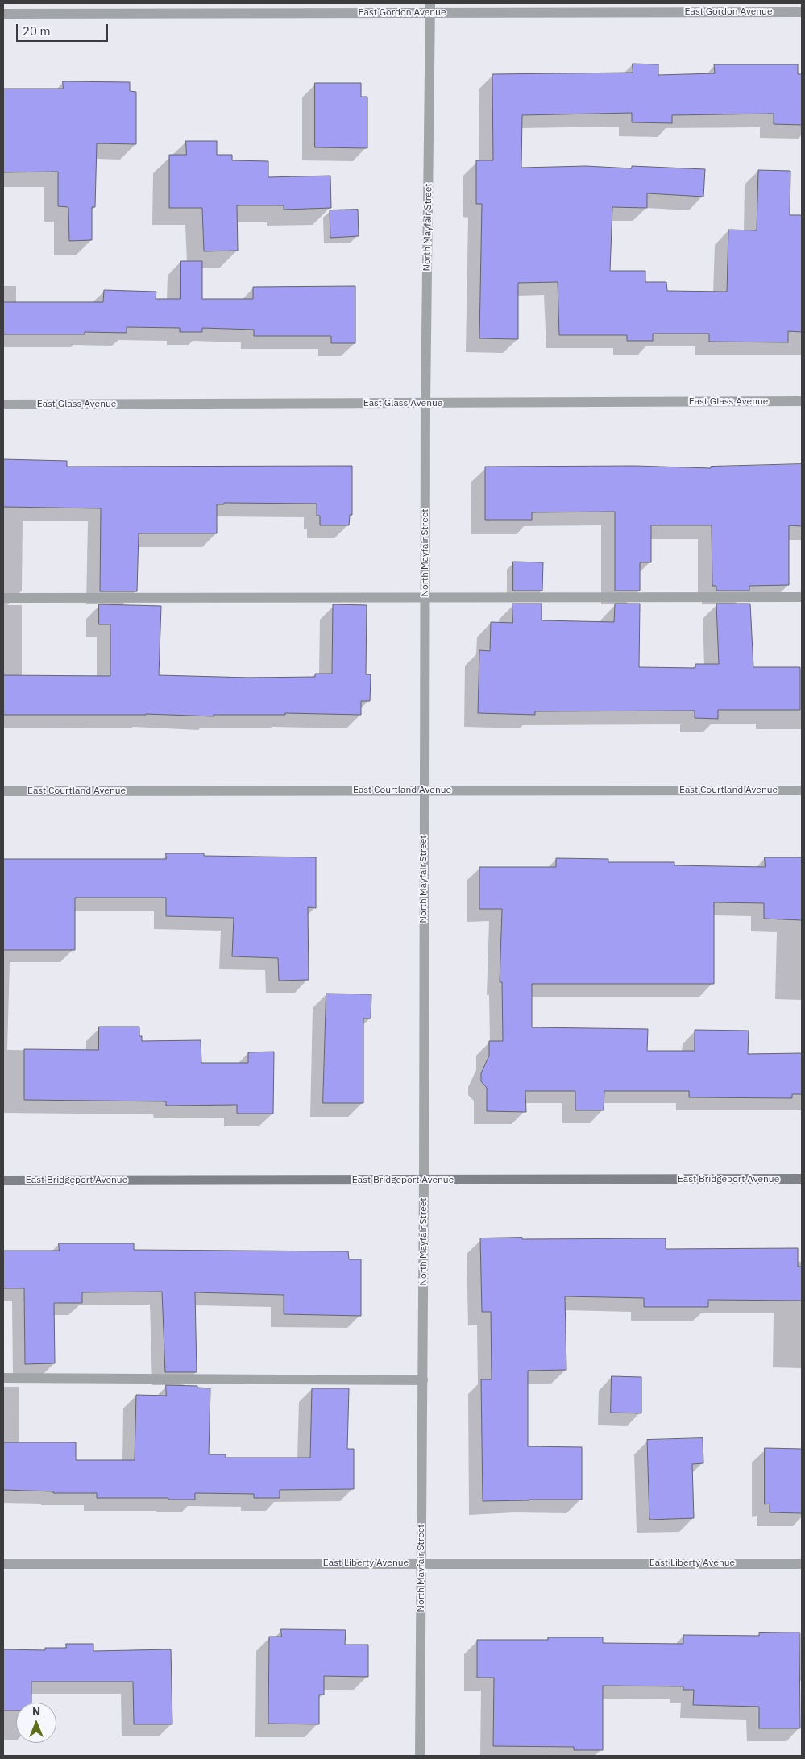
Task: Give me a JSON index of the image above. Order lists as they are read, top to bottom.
{
  "streets": {
    "street": [
      "East Gordon Avenue",
      "North Mayfair Street",
      "East Glass Avenue",
      "East Courtland Avenue",
      "East Bridgeport Avenue",
      "East Liberty Avenue"
    ]
  },
  "crossings": [
    ["East Gordon Avenue", "North Mayfair Street"],
    ["North Mayfair Street", "East Glass Avenue"],
    ["North Mayfair Street", "East Courtland Avenue"],
    ["North Mayfair Street", "East Bridgeport Avenue"],
    ["North Mayfair Street", "East Liberty Avenue"]
  ],
  "scale_bar": "20 m",
  "north": "top"
}
